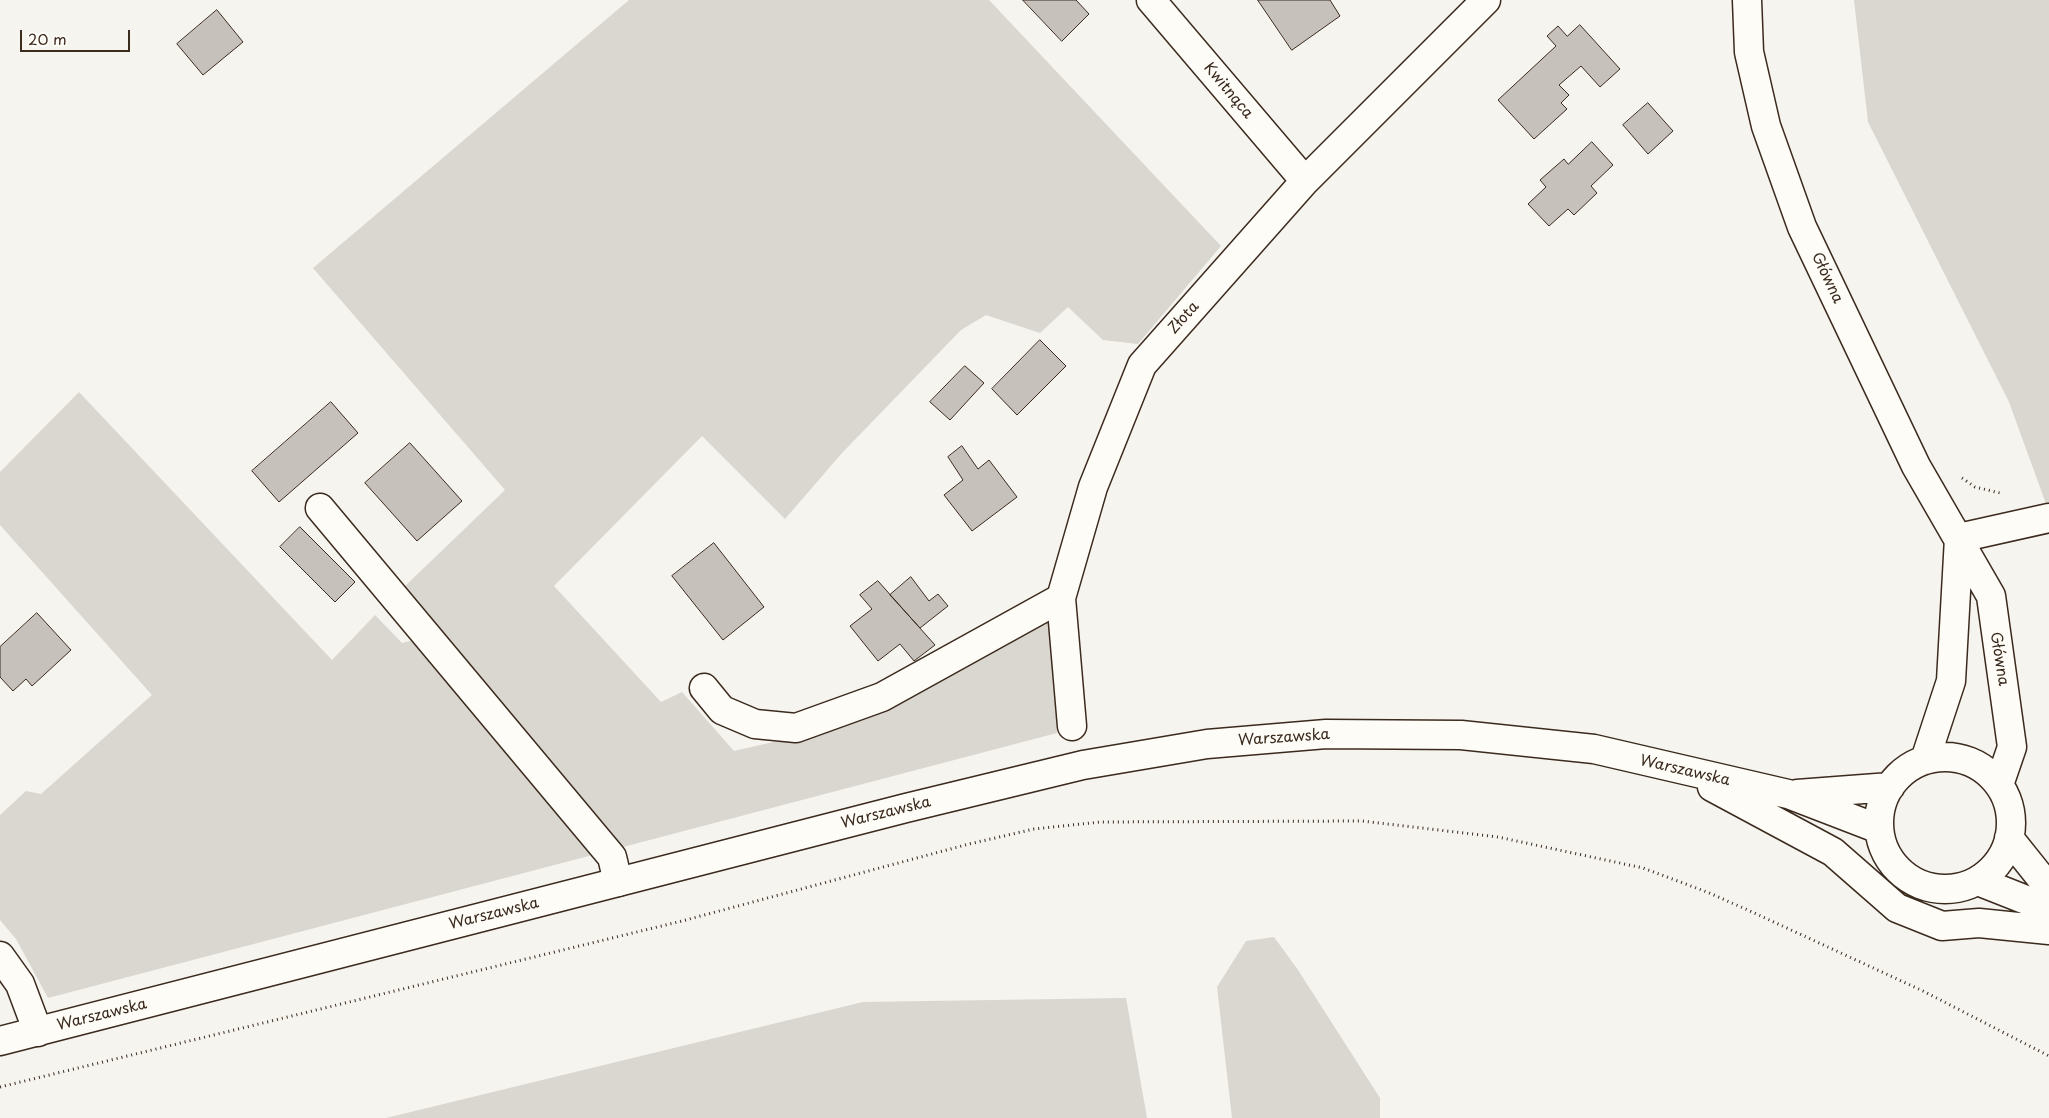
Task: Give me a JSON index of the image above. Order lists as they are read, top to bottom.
{
  "streets": {
    "main road": [
      "Kwitnąca",
      "Główna",
      "Złota",
      "Warszawska"
    ]
  },
  "crossings": [
    ["Kwitnąca", "Złota"],
    ["Główna", "Warszawska"]
  ],
  "scale_bar": "20 m"
}
